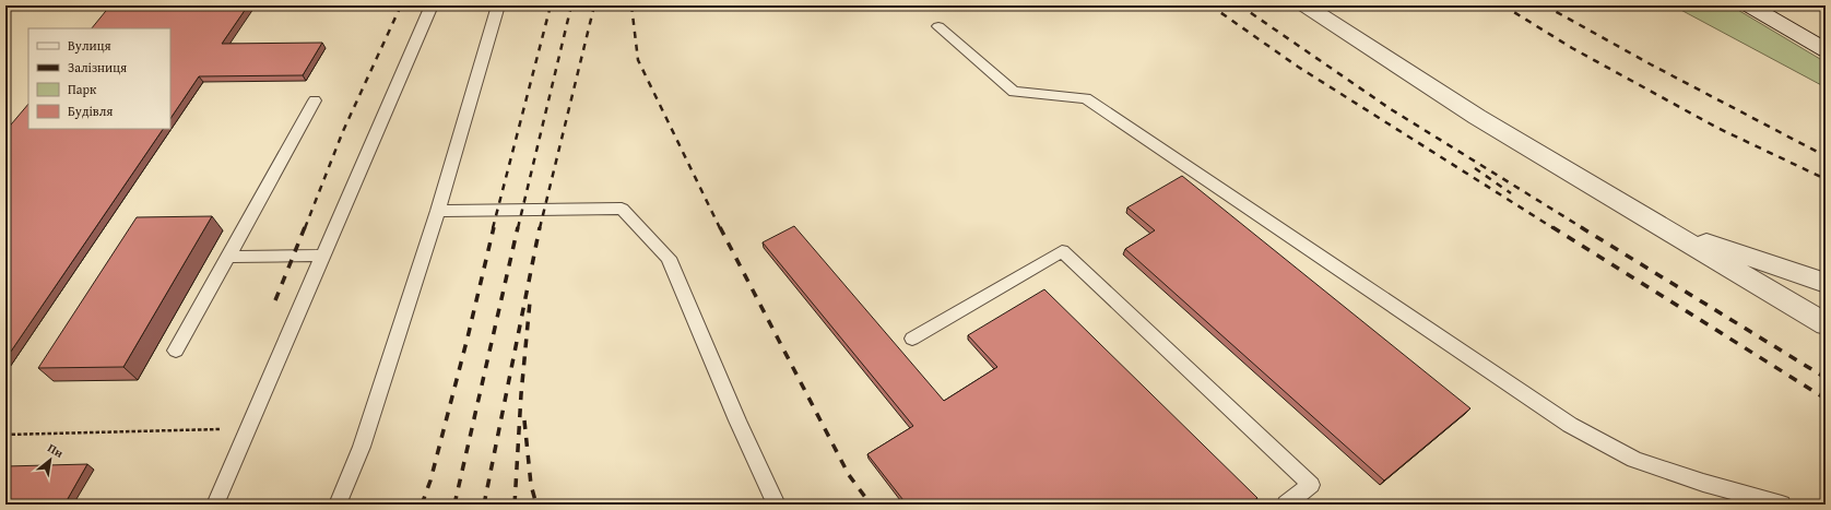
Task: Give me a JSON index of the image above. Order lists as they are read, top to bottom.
{
  "legend": [
    "Вулиця",
    "Залізниця",
    "Парк",
    "Будівля"
  ],
  "north": "top right"
}
